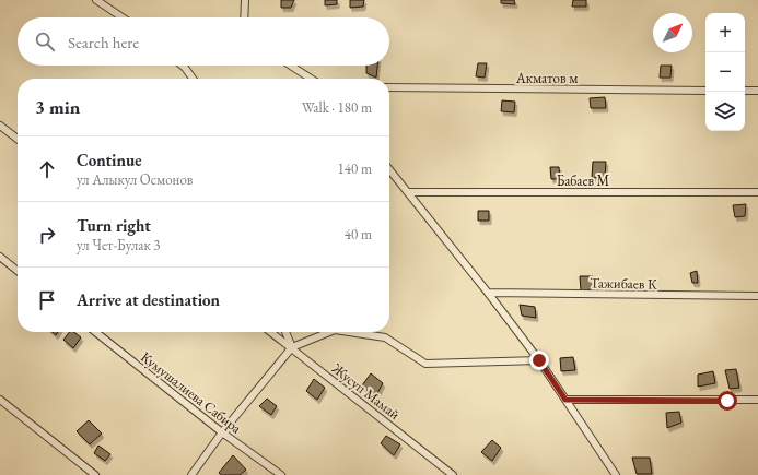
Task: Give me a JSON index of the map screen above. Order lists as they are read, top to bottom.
{
  "streets": {
    "street": [
      "Акматов м",
      "Бабаев М",
      "Тажибаев К",
      "Жусуп Мамай",
      "Кумушалиева Сабира"
    ]
  },
  "north": "top right",
  "page": {
    "map_buttons": ["+", "−"],
    "search": "Search here",
    "heading": ["3 min", "Walk · 180 m"],
    "list": [
      ["Continue", "ул Алыкул Осмонов", "140 m"],
      ["Turn right", "ул Чет-Булак 3", "40 m"],
      "Arrive at destination"
    ]
  }
}
